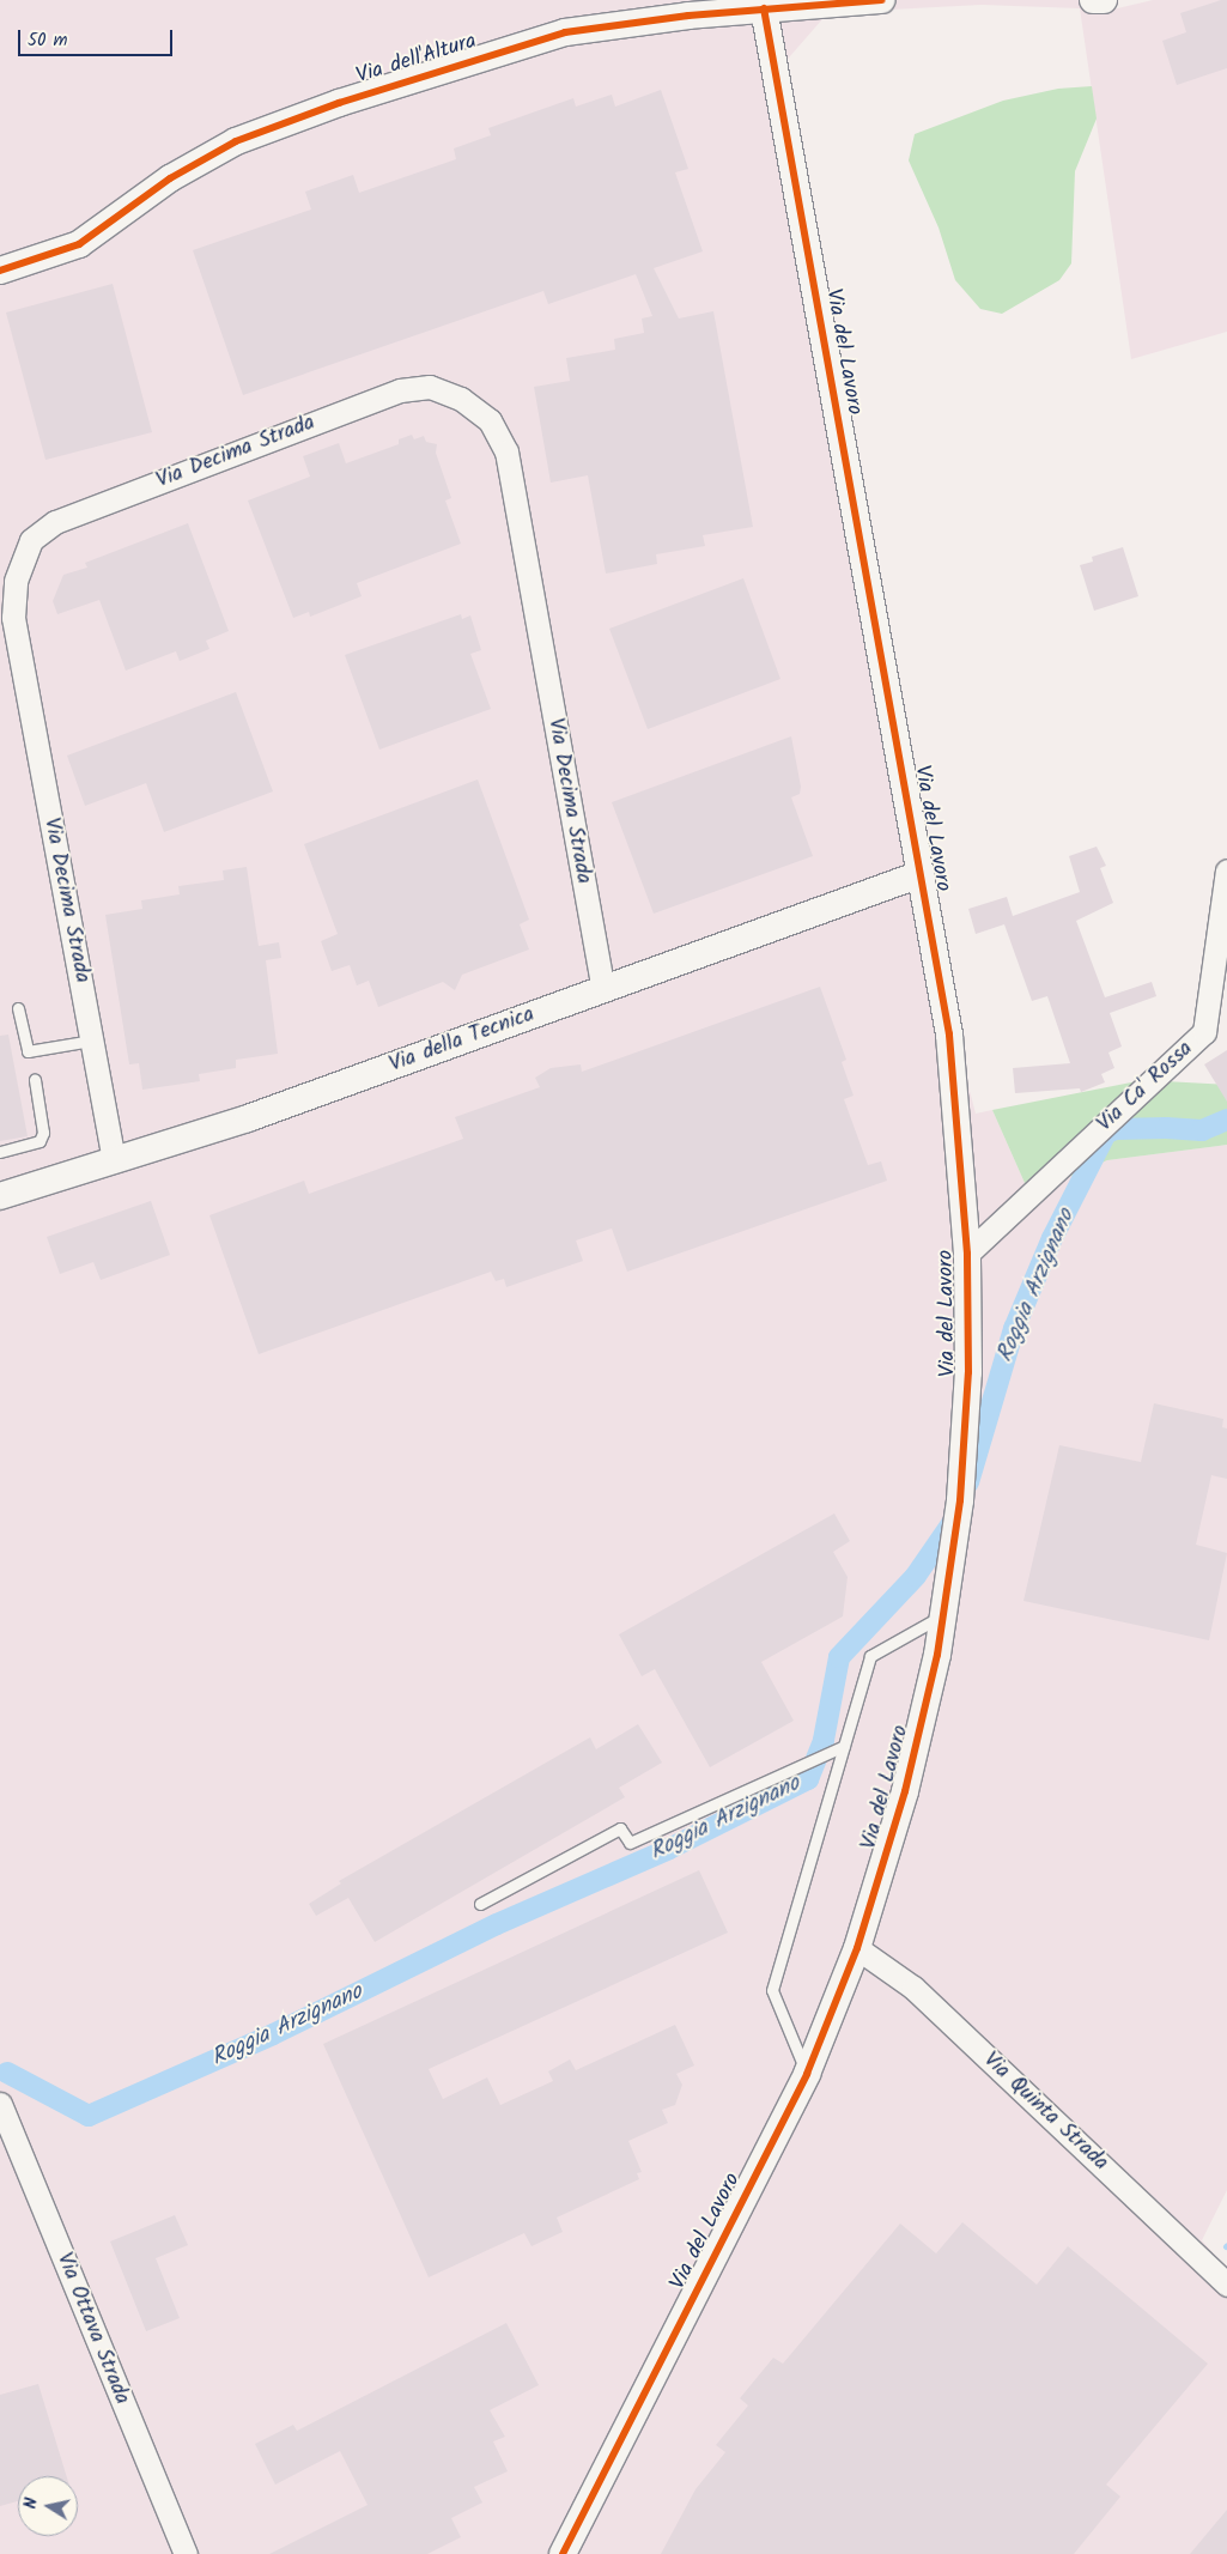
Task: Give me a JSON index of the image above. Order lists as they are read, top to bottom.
{
  "streets": {
    "street": [
      "Via dell'Altura",
      "Via del Lavoro",
      "Via Decima Strada",
      "Via della Tecnica",
      "Via Ca' Rossa",
      "Via Quinta Strada",
      "Via Ottava Strada"
    ]
  },
  "crossings": [
    ["Via dell'Altura", "Via del Lavoro"],
    ["Via del Lavoro", "Via della Tecnica"],
    ["Via del Lavoro", "Via Ca' Rossa"],
    ["Via del Lavoro", "Via Quinta Strada"],
    ["Via Decima Strada", "Via della Tecnica"]
  ],
  "water": ["Roggia Arzignano"],
  "scale_bar": "50 m",
  "north": "left"
}
